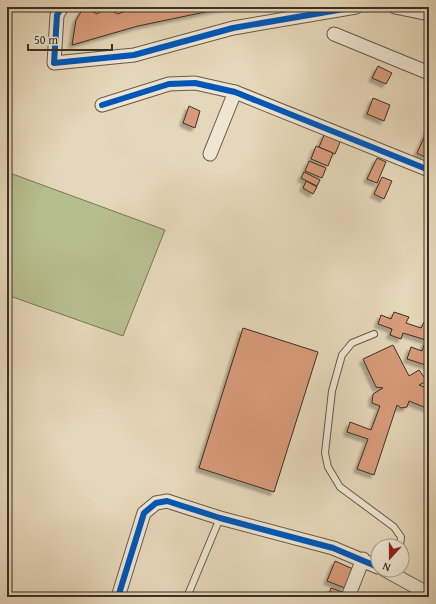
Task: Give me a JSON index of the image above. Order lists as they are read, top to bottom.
{
  "scale_bar": "50 m",
  "north": "bottom"
}
